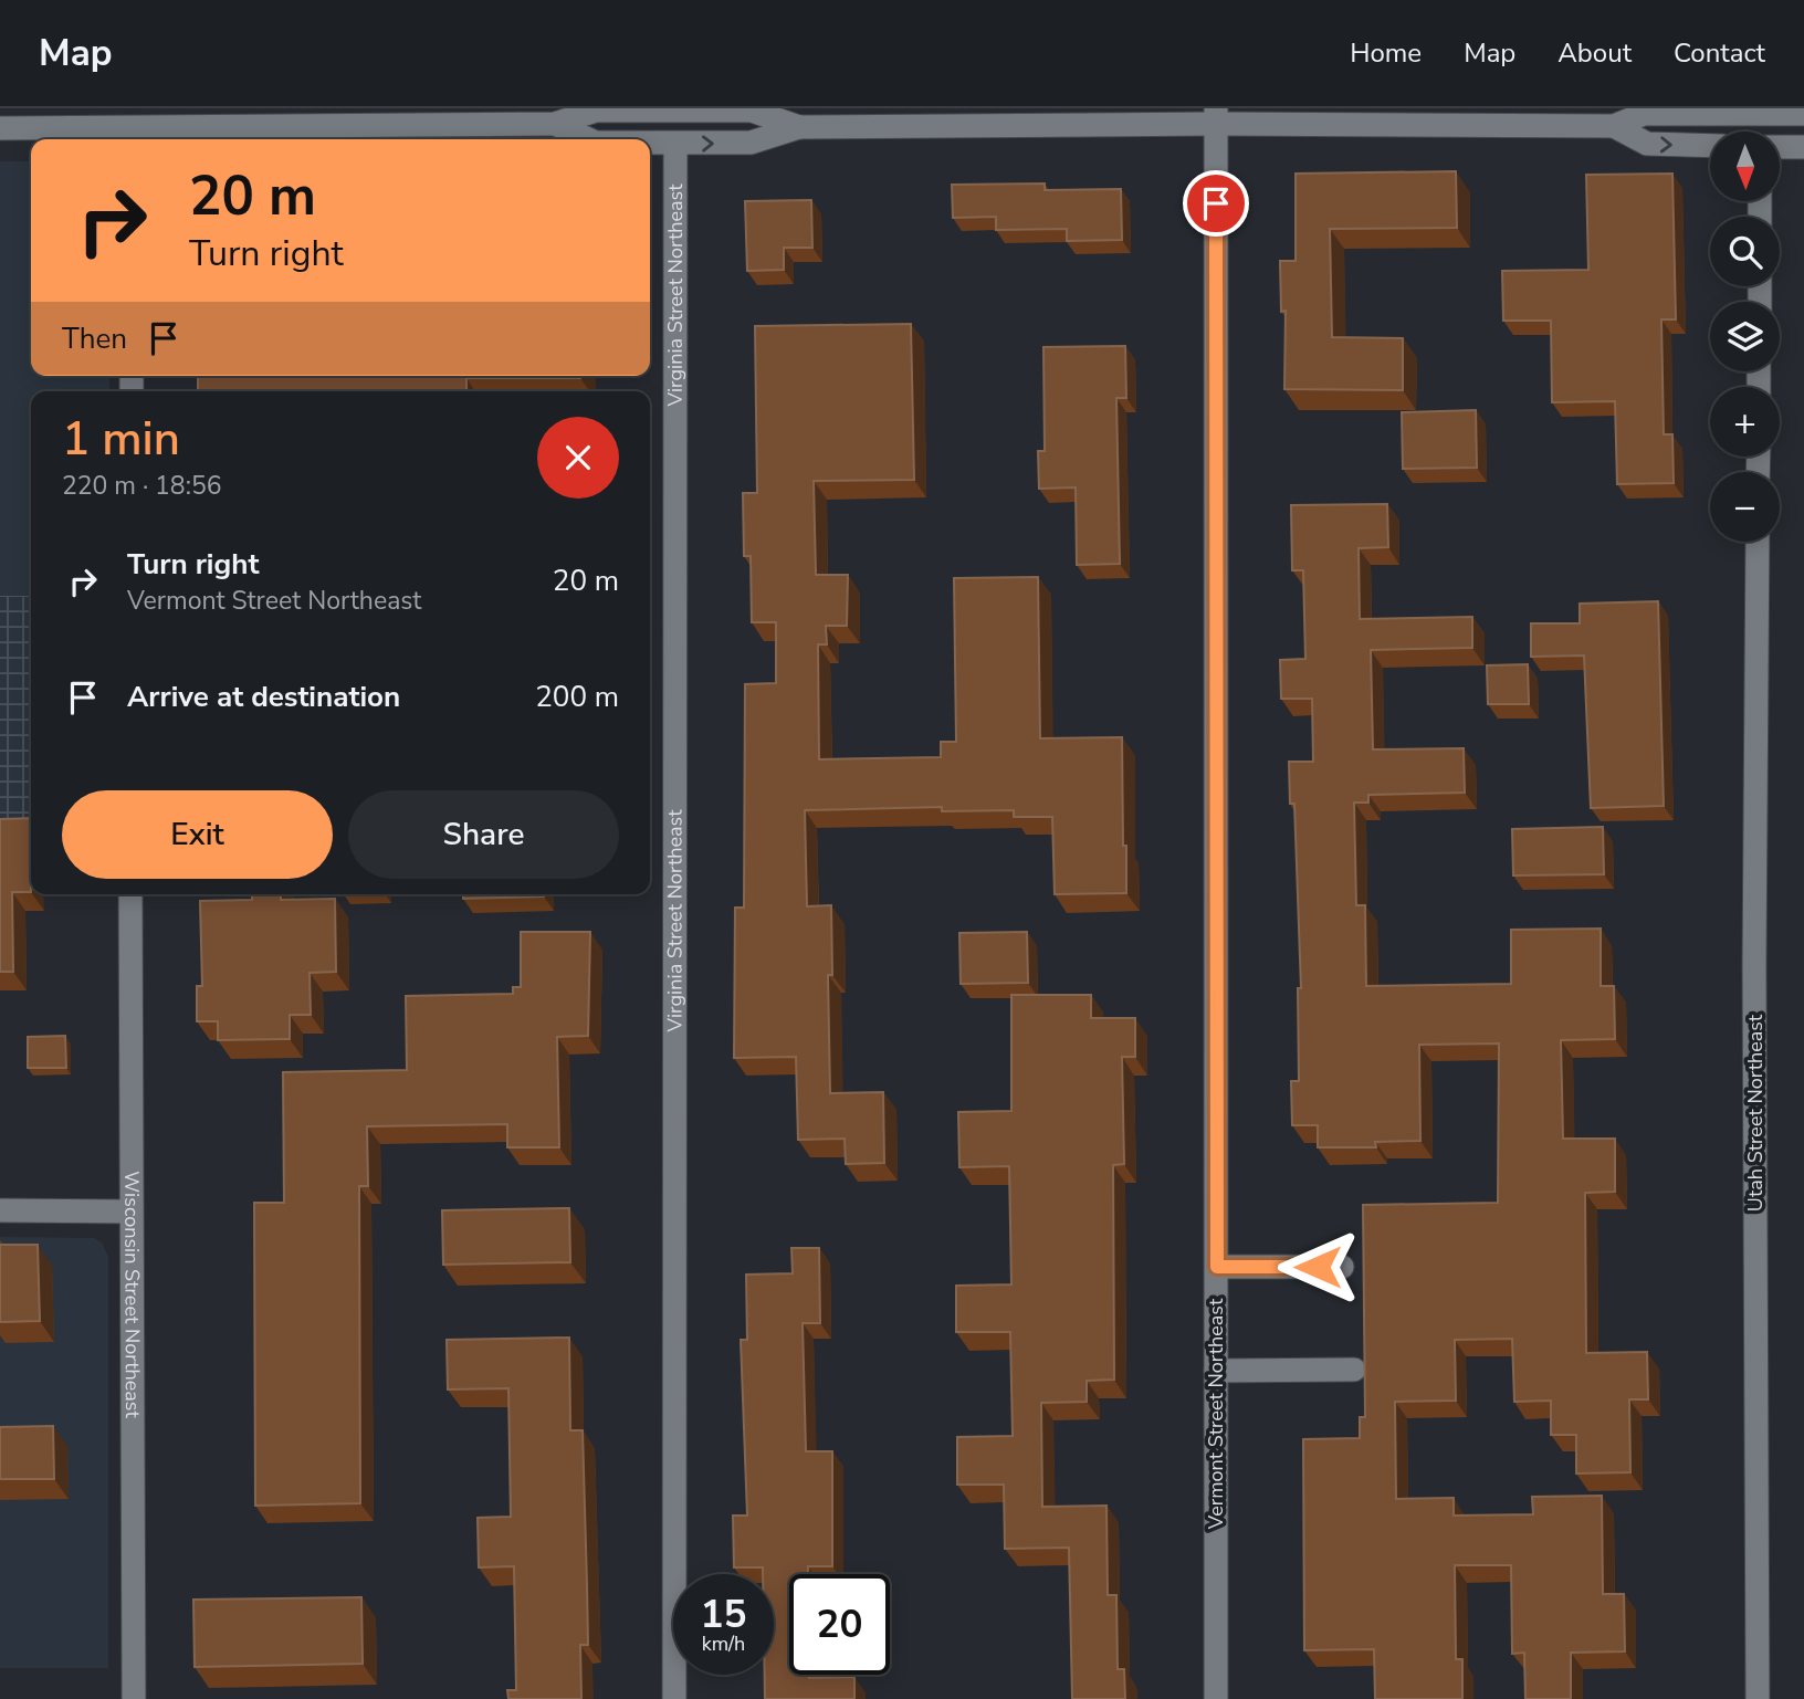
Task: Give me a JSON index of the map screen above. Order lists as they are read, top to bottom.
{
  "streets": {
    "street": [
      "Virginia Street Northeast",
      "Utah Street Northeast",
      "Wisconsin Street Northeast",
      "Vermont Street Northeast"
    ]
  },
  "north": "bottom",
  "page": {
    "header": "Map",
    "nav": [
      "Home",
      "Map",
      "About",
      "Contact"
    ],
    "map_buttons": ["+", "−"],
    "turn": ["20 m", "Turn right"],
    "then": "Then",
    "heading": ["1 min", "220 m · 18:56"],
    "list": [
      {
        "name": "Turn right",
        "note": "Vermont Street Northeast",
        "value": "20 m"
      },
      {
        "name": "Arrive at destination",
        "value": "200 m"
      }
    ],
    "buttons": ["Exit", "Share"],
    "speed": "15 km/h",
    "limit": "20"
  }
}
